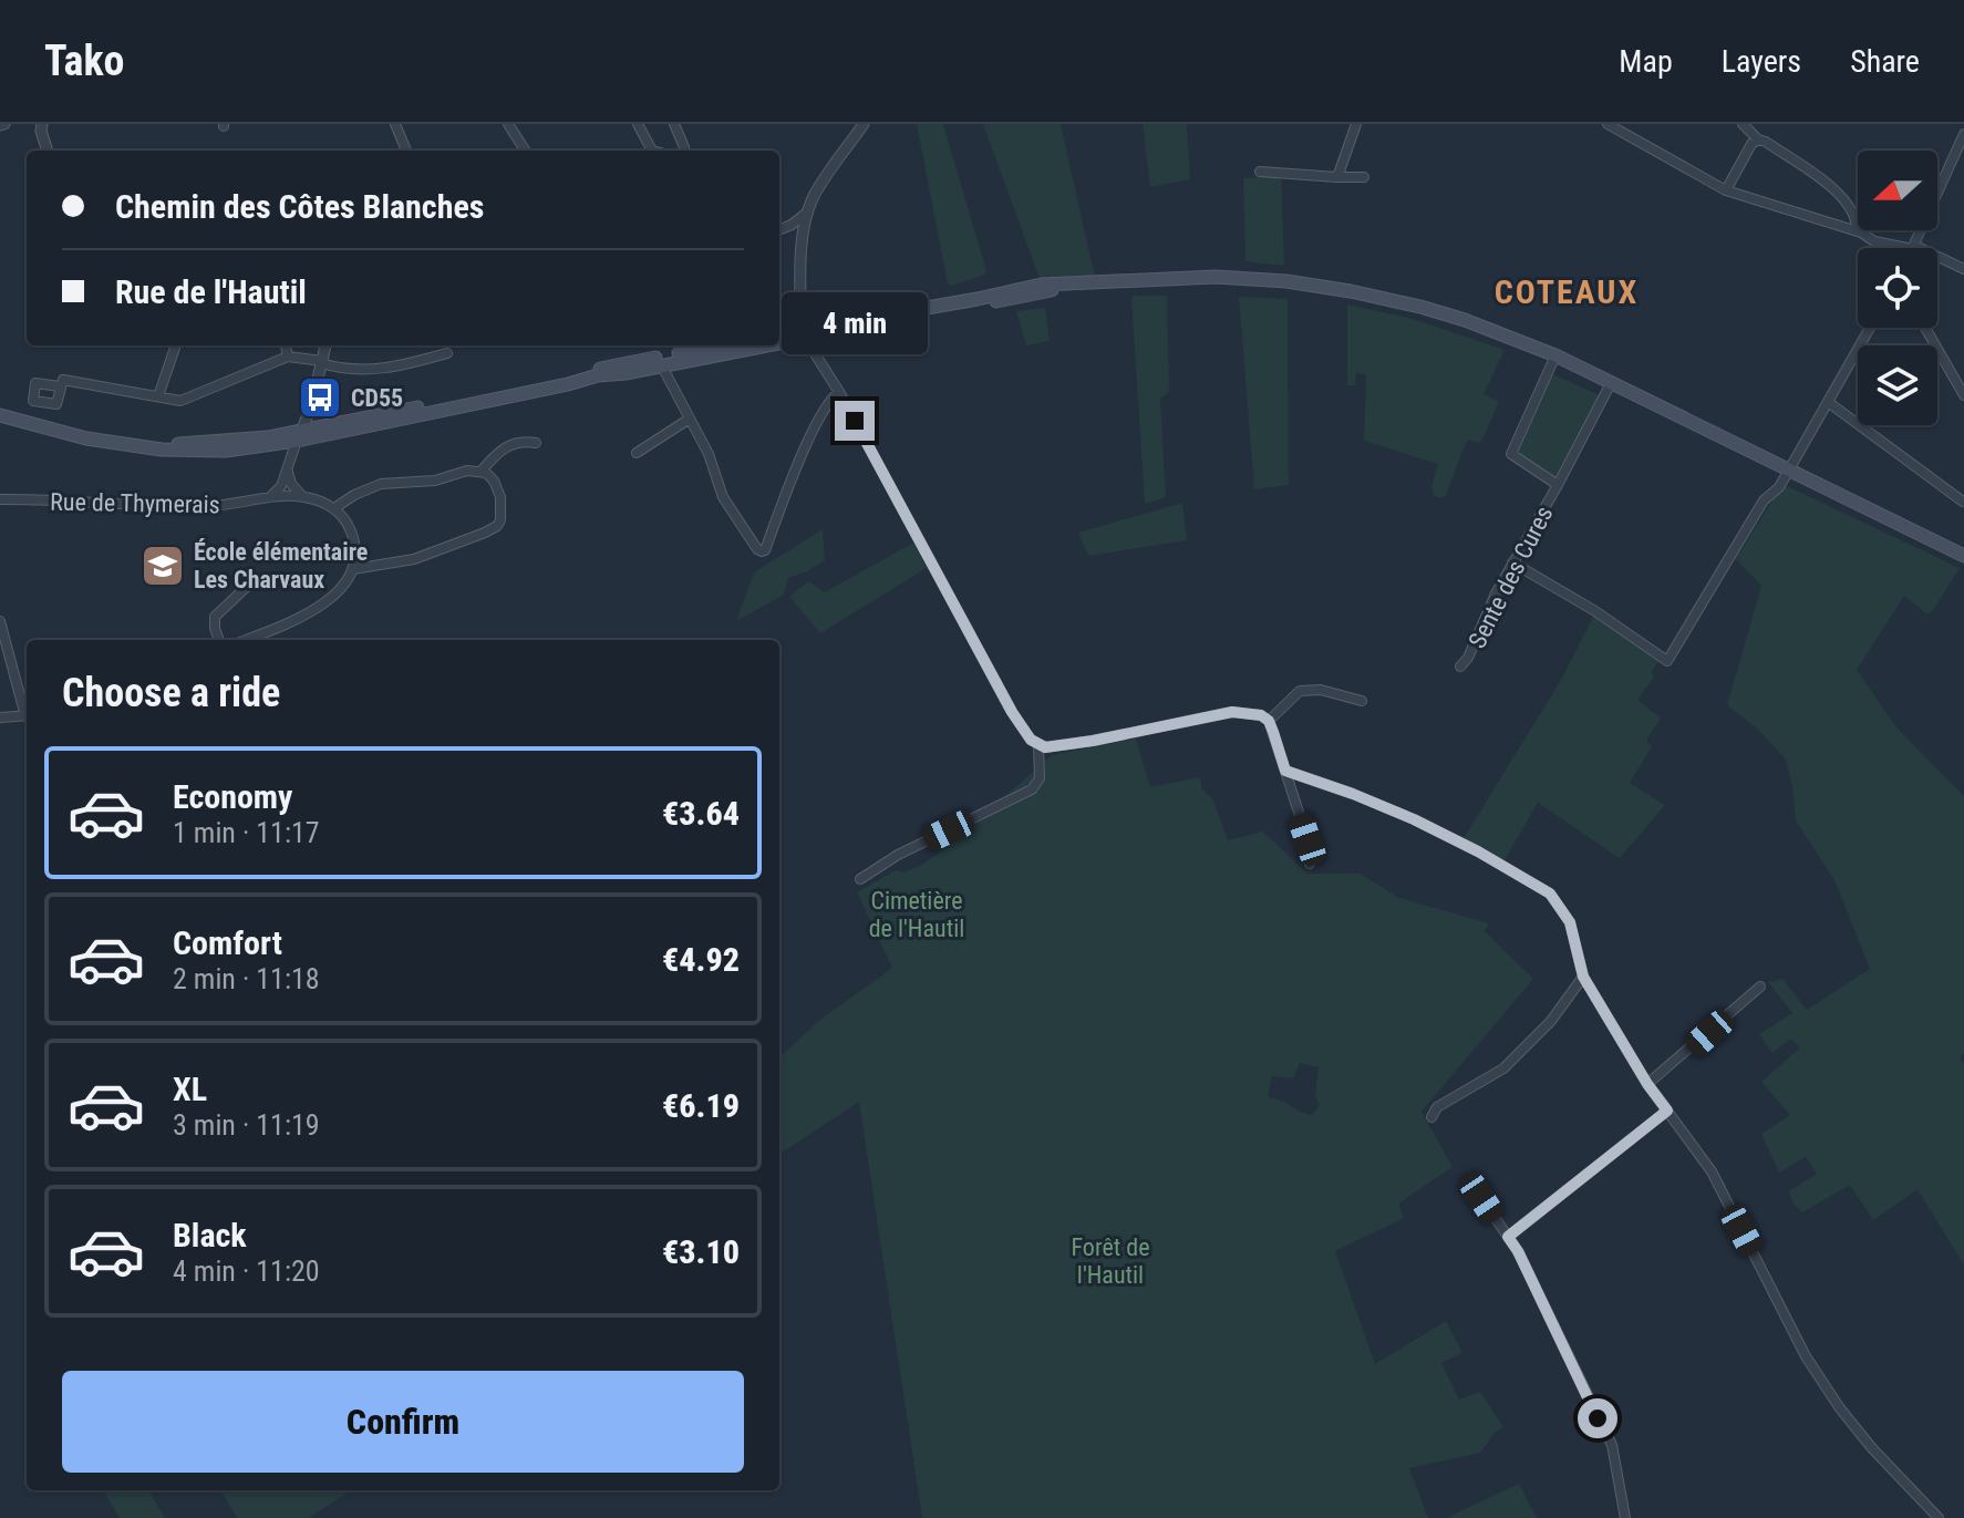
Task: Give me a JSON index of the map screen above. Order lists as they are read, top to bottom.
{
  "streets": {
    "street": ["Rue de Thymerais", "Sente des Cures"]
  },
  "districts": ["COTEAUX"],
  "parks": ["Cimetière de l'Hautil", "Forêt de l'Hautil"],
  "places": {
    "bus stop": ["CD55"],
    "school or university": ["École élémentaire Les Charvaux"]
  },
  "north": "left",
  "page": {
    "header": "Tako",
    "nav": ["Map", "Layers", "Share"],
    "banner": ["Chemin des Côtes Blanches", "Rue de l'Hautil"],
    "bubble": "4 min",
    "heading": "Choose a ride",
    "list": [
      {
        "name": "Economy",
        "note": "1 min · 11:17",
        "value": "€3.64"
      },
      {
        "name": "Comfort",
        "note": "2 min · 11:18",
        "value": "€4.92"
      },
      {
        "name": "XL",
        "note": "3 min · 11:19",
        "value": "€6.19"
      },
      {
        "name": "Black",
        "note": "4 min · 11:20",
        "value": "€3.10"
      }
    ],
    "buttons": "Confirm"
  }
}
